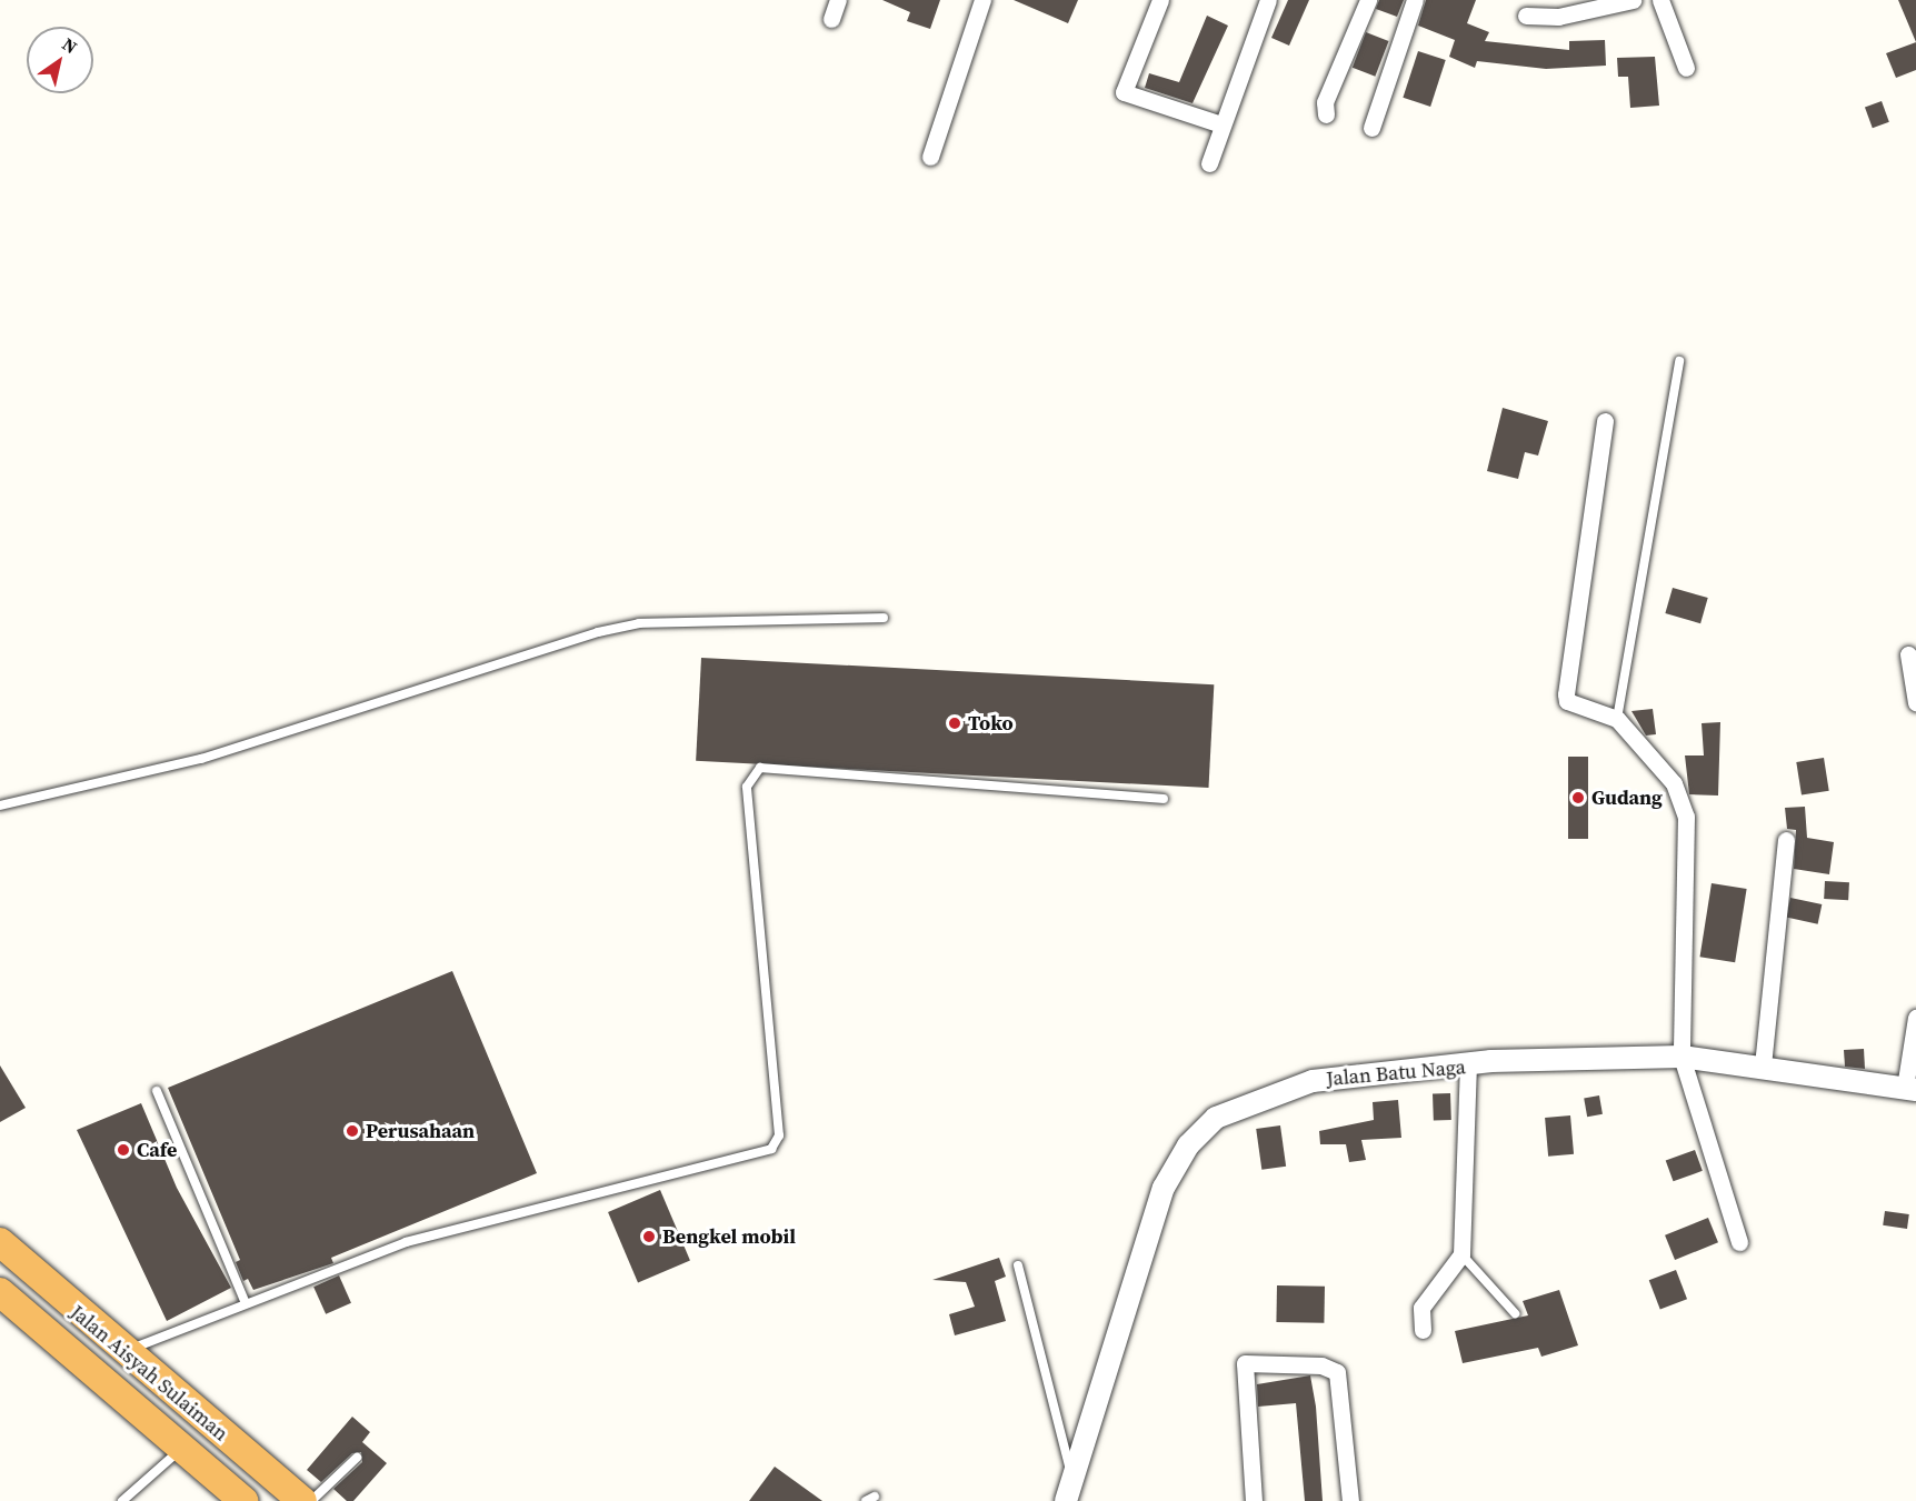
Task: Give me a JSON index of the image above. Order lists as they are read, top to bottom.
{
  "streets": {
    "highway": ["Jalan Aisyah Sulaiman"],
    "street": ["Jalan Batu Naga"]
  },
  "places": [
    "Toko",
    "Gudang",
    "Perusahaan",
    "Cafe",
    "Bengkel mobil"
  ],
  "north": "top right"
}
